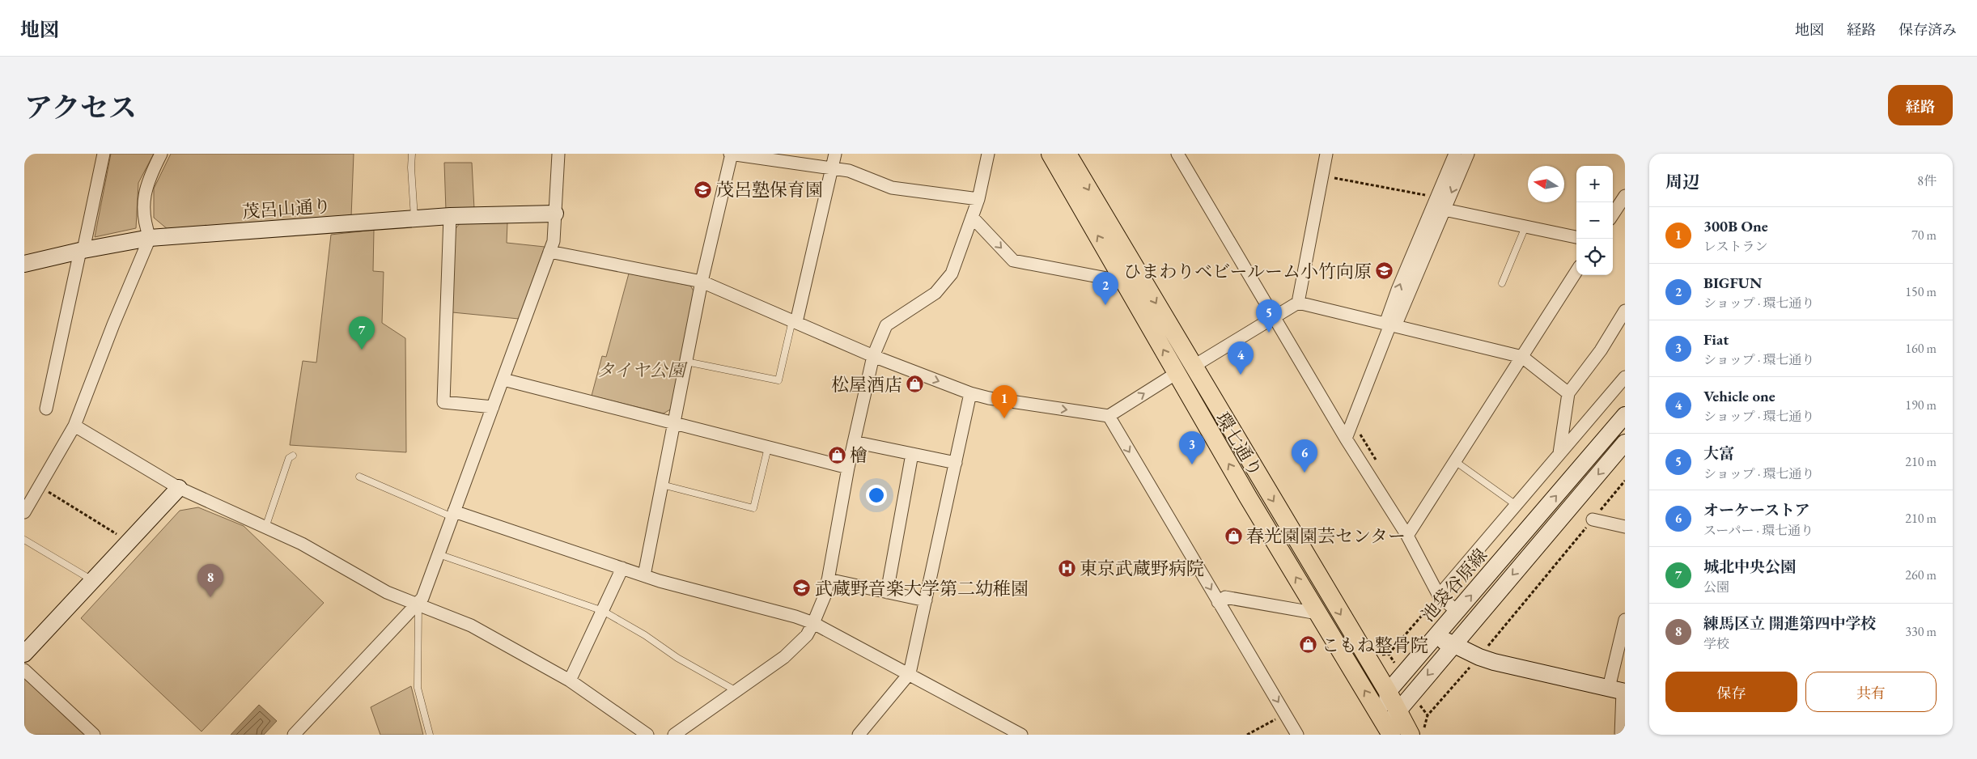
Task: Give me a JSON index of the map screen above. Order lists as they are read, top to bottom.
{
  "streets": {
    "main road": ["環七通り"],
    "street": ["茂呂山通り", "池袋谷原線"]
  },
  "crossings": [
    ["環七通り", "池袋谷原線"]
  ],
  "parks": ["タイヤ公園"],
  "places": {
    "school or university": ["茂呂塾保育園", "ひまわりベビールーム小竹向原", "武蔵野音楽大学第二幼稚園"],
    "shop": [
      "松屋酒店",
      "檜",
      "春光園園芸センター",
      "こもね整骨院"
    ],
    "hospital": ["東京武蔵野病院"]
  },
  "north": "left",
  "page": {
    "header": "地図",
    "nav": ["地図", "経路", "保存済み"],
    "title": "アクセス",
    "buttons": [
      "経路",
      ["保存", "共有"]
    ],
    "heading": ["周辺", "8件"],
    "map_buttons": ["+", "−"],
    "list": [
      {
        "mark": "1",
        "name": "300B One",
        "note": "レストラン",
        "value": "70 m"
      },
      {
        "mark": "2",
        "name": "BIGFUN",
        "note": "ショップ · 環七通り",
        "value": "150 m"
      },
      {
        "mark": "3",
        "name": "Fiat",
        "note": "ショップ · 環七通り",
        "value": "160 m"
      },
      {
        "mark": "4",
        "name": "Vehicle one",
        "note": "ショップ · 環七通り",
        "value": "190 m"
      },
      {
        "mark": "5",
        "name": "大富",
        "note": "ショップ · 環七通り",
        "value": "210 m"
      },
      {
        "mark": "6",
        "name": "オーケーストア",
        "note": "スーパー · 環七通り",
        "value": "210 m"
      },
      {
        "mark": "7",
        "name": "城北中央公園",
        "note": "公園",
        "value": "260 m"
      },
      {
        "mark": "8",
        "name": "練馬区立 開進第四中学校",
        "note": "学校",
        "value": "330 m"
      }
    ],
    "pins": [
      "2",
      "5",
      "7",
      "4",
      "1",
      "3",
      "6",
      "8"
    ]
  }
}
